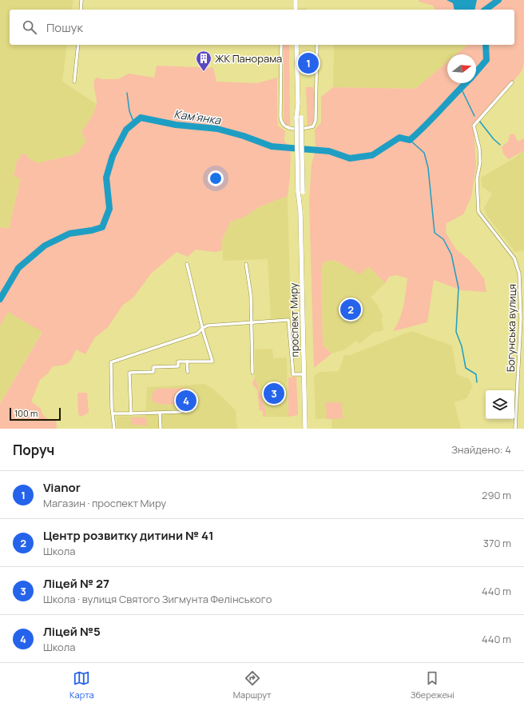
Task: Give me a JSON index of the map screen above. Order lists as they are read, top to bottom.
{
  "streets": {
    "main road": ["проспект Миру"],
    "street": ["Богунська вулиця"]
  },
  "water": ["Кам'янка"],
  "places": {
    "building": ["ЖК Панорама"]
  },
  "scale_bar": "100 m",
  "north": "right",
  "page": {
    "search": "Пошук",
    "pins": [
      "1",
      "2",
      "3",
      "4"
    ],
    "scale": "100 m",
    "heading": ["Поруч", "Знайдено: 4"],
    "list": [
      {
        "mark": "1",
        "name": "Vianor",
        "note": "Магазин · проспект Миру",
        "value": "290 m"
      },
      {
        "mark": "2",
        "name": "Центр розвитку дитини № 41",
        "note": "Школа",
        "value": "370 m"
      },
      {
        "mark": "3",
        "name": "Ліцей № 27",
        "note": "Школа · вулиця Святого Зигмунта Фелінського",
        "value": "440 m"
      },
      {
        "mark": "4",
        "name": "Ліцей №5",
        "note": "Школа",
        "value": "440 m"
      }
    ],
    "nav": ["Карта", "Маршрут", "Збережені"]
  }
}
